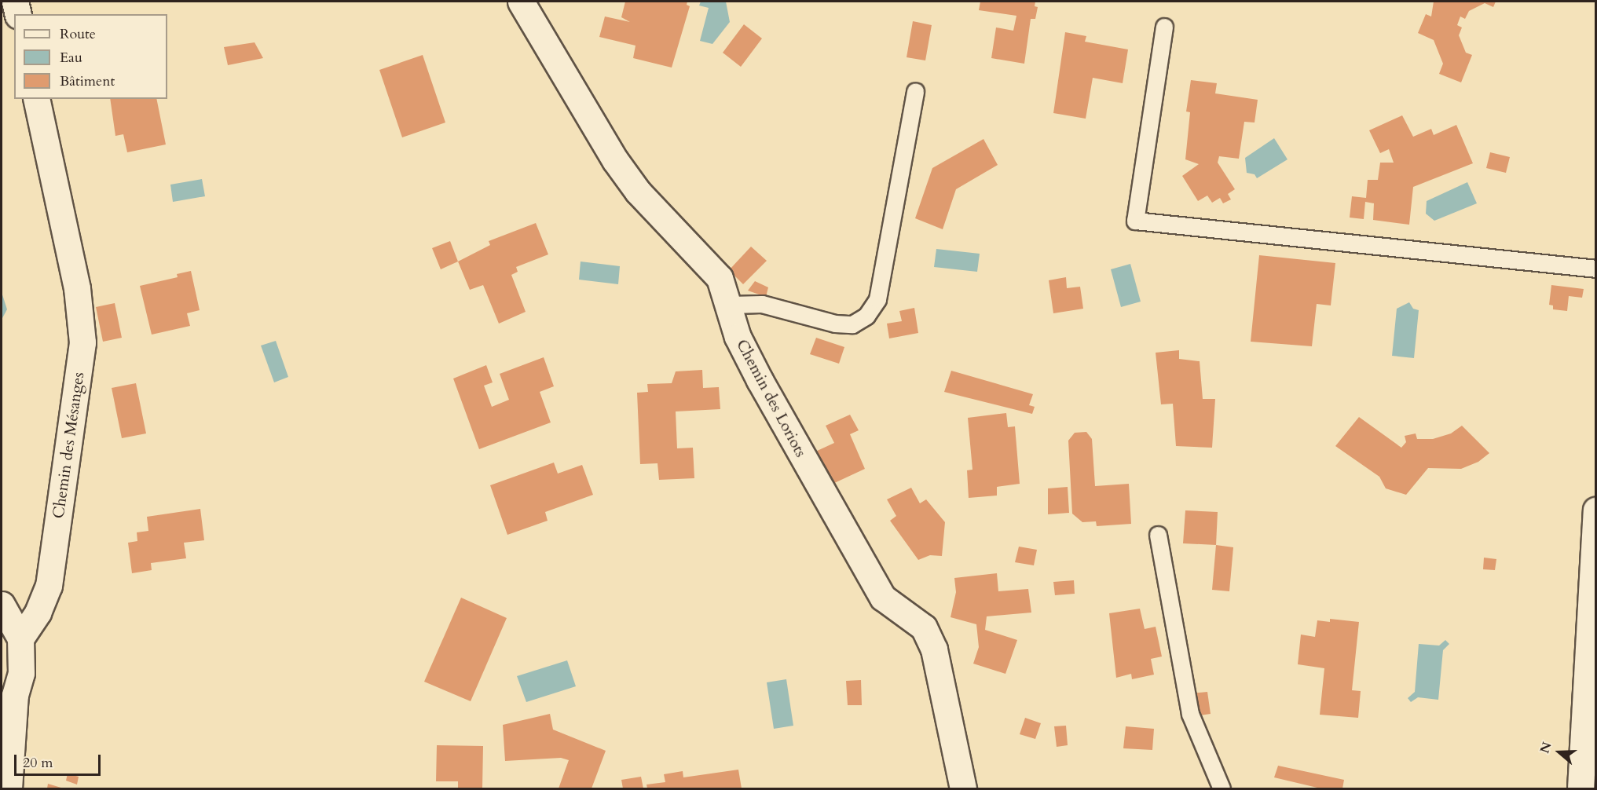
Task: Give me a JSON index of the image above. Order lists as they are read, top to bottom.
{
  "streets": {
    "street": ["Chemin des Loriots", "Chemin des Mésanges"]
  },
  "legend": ["Route", "Eau", "Bâtiment"],
  "scale_bar": "20 m",
  "north": "left"
}
